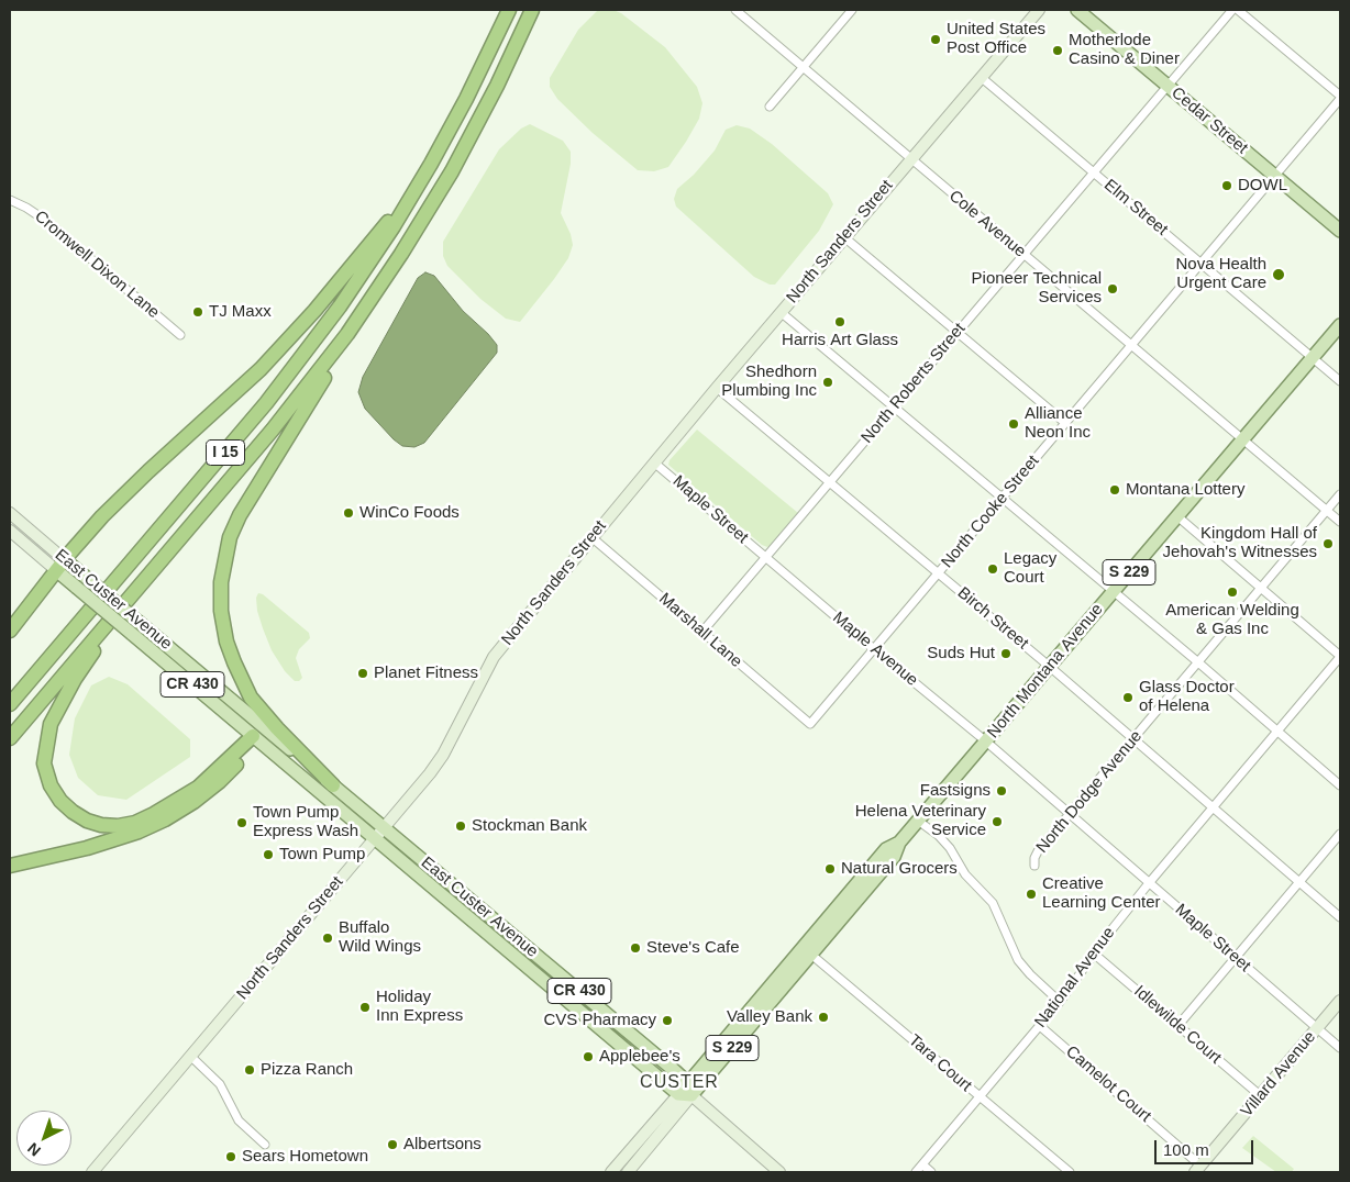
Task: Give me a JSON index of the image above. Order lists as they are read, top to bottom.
{
  "streets": {
    "highway": ["I 15"],
    "main road": [
      "Cedar Street",
      "S 229",
      "East Custer Avenue",
      "North Montana Avenue",
      "CR 430"
    ],
    "street": [
      "Elm Street",
      "Cole Avenue",
      "North Sanders Street",
      "Cromwell Dixon Lane",
      "North Roberts Street",
      "Maple Street",
      "North Cooke Street",
      "Birch Street",
      "Marshall Lane",
      "Maple Avenue",
      "North Dodge Avenue",
      "National Avenue",
      "Idlewilde Court",
      "Tara Court",
      "Villard Avenue",
      "Camelot Court"
    ]
  },
  "crossings": [
    ["Cedar Street", "North Roberts Street"],
    ["Cedar Street", "North Cooke Street"],
    ["Elm Street", "North Sanders Street"],
    ["Elm Street", "North Roberts Street"],
    ["Elm Street", "North Cooke Street"],
    ["Elm Street", "North Montana Avenue"],
    ["Cole Avenue", "North Sanders Street"],
    ["Cole Avenue", "North Roberts Street"],
    ["Cole Avenue", "North Cooke Street"],
    ["Cole Avenue", "North Montana Avenue"],
    ["Cole Avenue", "North Dodge Avenue"],
    ["North Sanders Street", "Maple Street"],
    ["North Sanders Street", "East Custer Avenue"],
    ["North Sanders Street", "Birch Street"],
    ["North Sanders Street", "Marshall Lane"],
    ["North Roberts Street", "Maple Street"],
    ["North Roberts Street", "Birch Street"],
    ["North Roberts Street", "Marshall Lane"],
    ["North Roberts Street", "Maple Avenue"],
    ["Maple Street", "Maple Avenue"],
    ["Maple Street", "North Montana Avenue"],
    ["Maple Street", "North Dodge Avenue"],
    ["Maple Street", "National Avenue"],
    ["Maple Street", "Villard Avenue"],
    ["North Cooke Street", "Birch Street"],
    ["North Cooke Street", "Marshall Lane"],
    ["North Cooke Street", "Maple Avenue"],
    ["East Custer Avenue", "North Montana Avenue"],
    ["Birch Street", "North Montana Avenue"],
    ["Birch Street", "North Dodge Avenue"],
    ["Birch Street", "National Avenue"],
    ["Maple Avenue", "North Montana Avenue"],
    ["North Montana Avenue", "Tara Court"],
    ["National Avenue", "Idlewilde Court"],
    ["National Avenue", "Tara Court"],
    ["National Avenue", "Camelot Court"],
    ["Idlewilde Court", "Villard Avenue"],
    ["Villard Avenue", "Camelot Court"]
  ],
  "districts": ["CUSTER"],
  "places": [
    "United States Post Office",
    "Motherlode Casino & Diner",
    "DOWL",
    "Nova Health Urgent Care",
    "Pioneer Technical Services",
    "TJ Maxx",
    "Harris Art Glass",
    "Shedhorn Plumbing Inc",
    "Alliance Neon Inc",
    "Montana Lottery",
    "WinCo Foods",
    "Kingdom Hall of Jehovah's Witnesses",
    "Legacy Court",
    "American Welding & Gas Inc",
    "Suds Hut",
    "Planet Fitness",
    "Glass Doctor of Helena",
    "Fastsigns",
    "Helena Veterinary Service",
    "Town Pump Express Wash",
    "Stockman Bank",
    "Town Pump",
    "Natural Grocers",
    "Creative Learning Center",
    "Buffalo Wild Wings",
    "Steve's Cafe",
    "Holiday Inn Express",
    "Valley Bank",
    "CVS Pharmacy",
    "Applebee's",
    "Pizza Ranch",
    "Albertsons",
    "Sears Hometown"
  ],
  "scale_bar": "100 m",
  "north": "bottom left"
}
